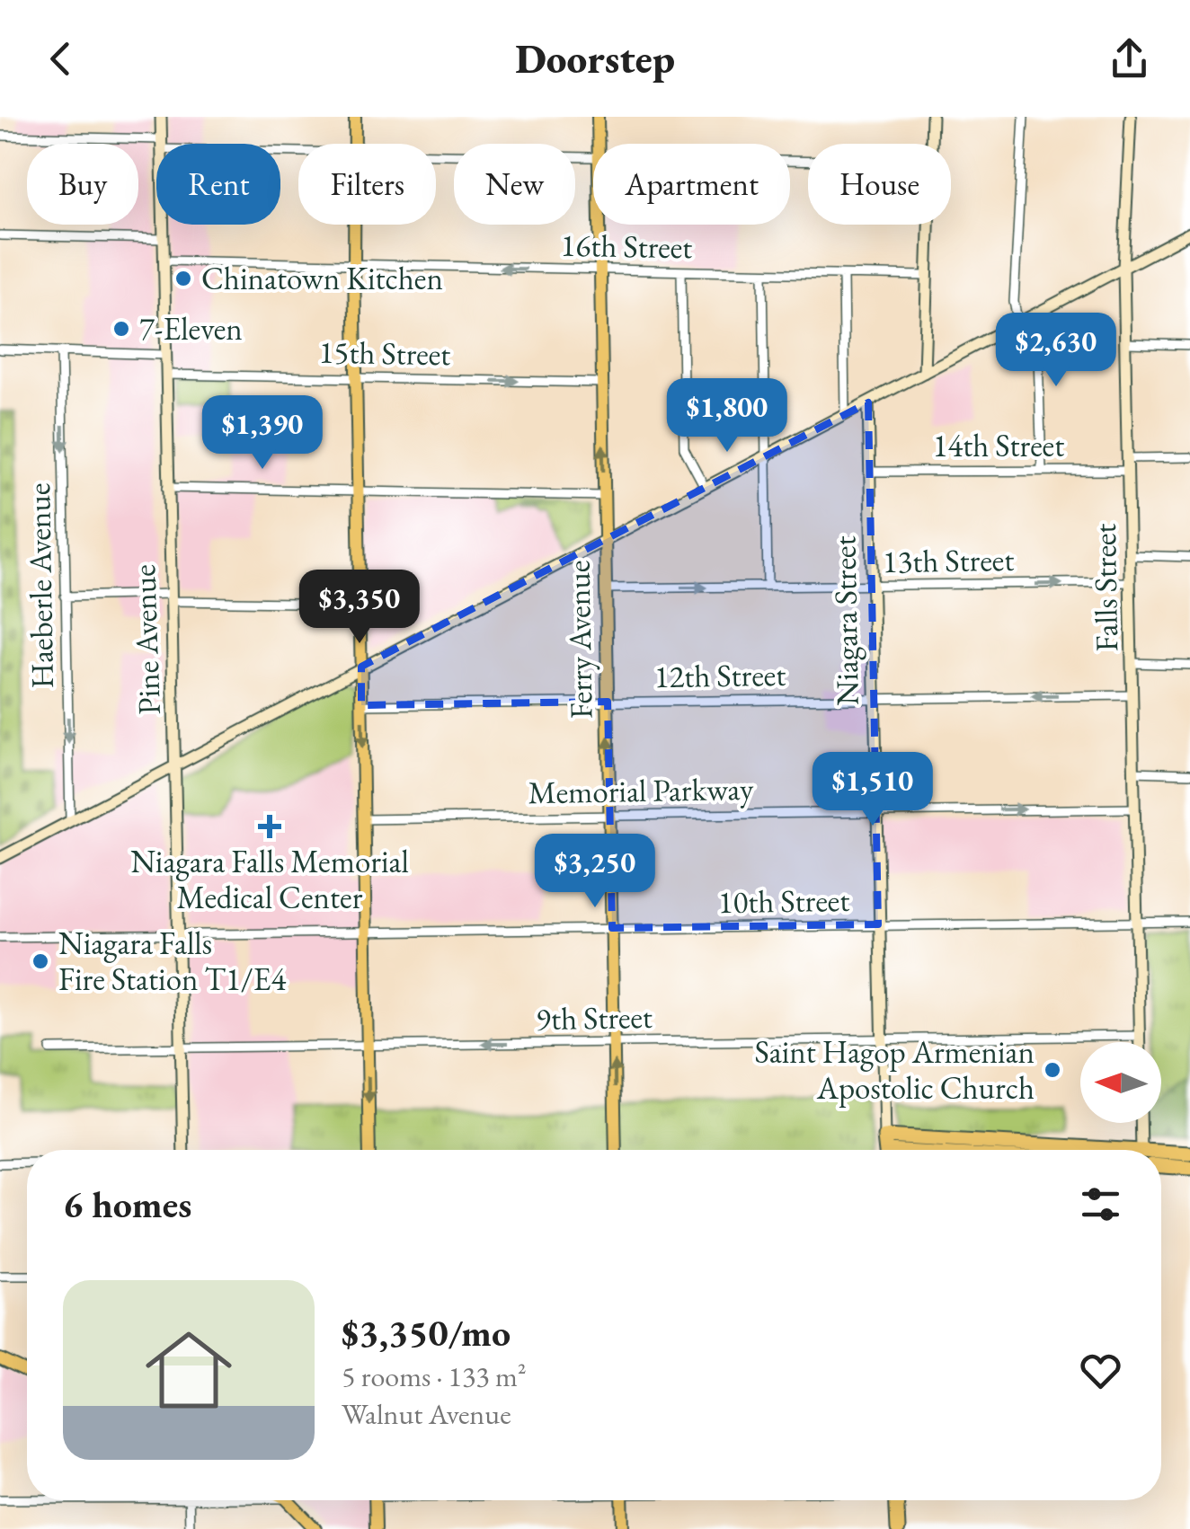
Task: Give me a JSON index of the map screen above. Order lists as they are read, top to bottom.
{
  "streets": {
    "main road": ["Ferry Avenue"],
    "street": [
      "16th Street",
      "15th Street",
      "14th Street",
      "13th Street",
      "Haeberle Avenue",
      "Falls Street",
      "Niagara Street",
      "Pine Avenue",
      "12th Street",
      "Memorial Parkway",
      "10th Street",
      "9th Street"
    ]
  },
  "crossings": [
    ["16th Street", "Pine Avenue"],
    ["16th Street", "Ferry Avenue"],
    ["15th Street", "Pine Avenue"],
    ["15th Street", "Ferry Avenue"],
    ["14th Street", "Falls Street"],
    ["14th Street", "Niagara Street"],
    ["13th Street", "Falls Street"],
    ["13th Street", "Niagara Street"],
    ["13th Street", "Ferry Avenue"],
    ["Falls Street", "12th Street"],
    ["Falls Street", "Memorial Parkway"],
    ["Falls Street", "10th Street"],
    ["Falls Street", "9th Street"],
    ["Niagara Street", "12th Street"],
    ["Niagara Street", "Memorial Parkway"],
    ["Niagara Street", "10th Street"],
    ["Niagara Street", "9th Street"],
    ["Pine Avenue", "10th Street"],
    ["Pine Avenue", "9th Street"],
    ["Ferry Avenue", "12th Street"],
    ["Ferry Avenue", "Memorial Parkway"],
    ["Ferry Avenue", "10th Street"],
    ["Ferry Avenue", "9th Street"]
  ],
  "one_way": [
    "15th Street",
    "13th Street",
    "Haeberle Avenue",
    "Ferry Avenue"
  ],
  "places": {
    "other": [
      "Chinatown Kitchen",
      "7-Eleven",
      "Niagara Falls Fire Station T1/E4",
      "Saint Hagop Armenian Apostolic Church"
    ],
    "health": ["Niagara Falls Memorial Medical Center"]
  },
  "north": "left",
  "page": {
    "header": "Doorstep",
    "chip": [
      "Buy",
      "Rent",
      "Filters",
      "New",
      "Apartment",
      "House"
    ],
    "price": [
      "$2,630",
      "$1,800",
      "$1,390",
      "$3,350",
      "$1,510",
      "$3,250"
    ],
    "heading": "6 homes",
    "list": [
      {
        "name": "$3,350/mo",
        "note": "5 rooms · 133 m² · Walnut Avenue"
      }
    ]
  }
}
